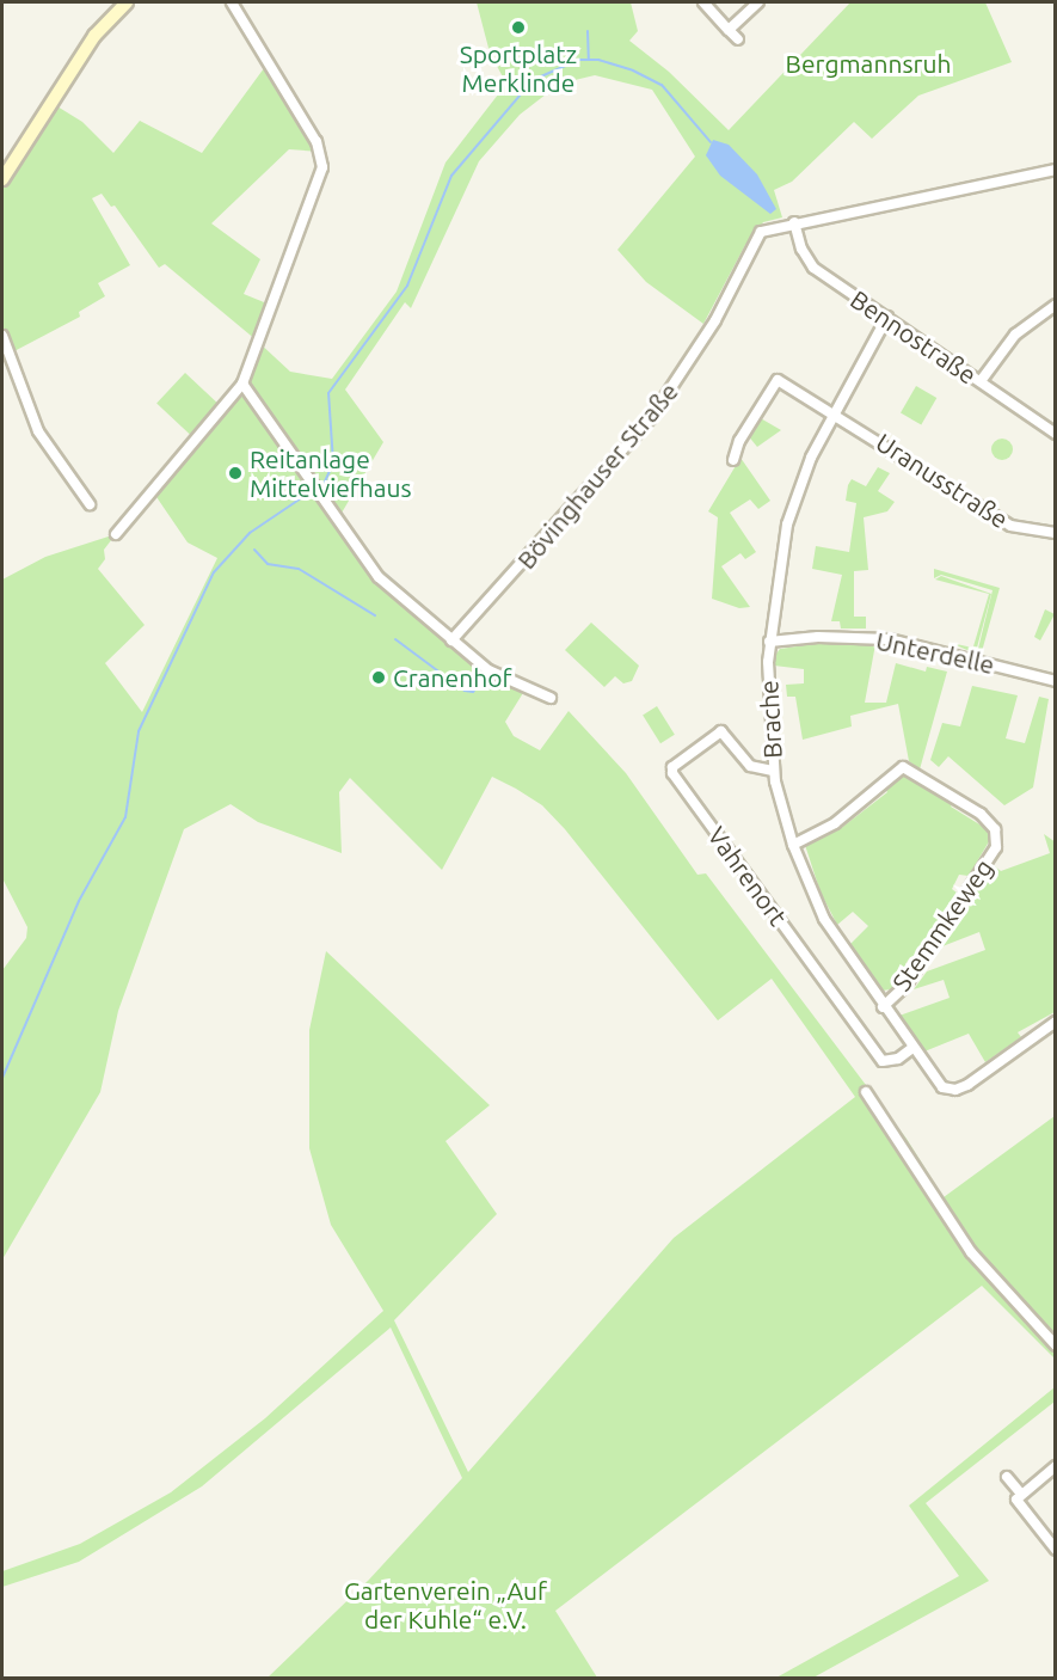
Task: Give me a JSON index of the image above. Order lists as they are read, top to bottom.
{
  "streets": {
    "street": [
      "Bennostraße",
      "Bövinghauser Straße",
      "Uranusstraße",
      "Unterdelle",
      "Brache",
      "Vahrenort",
      "Stemmkeweg"
    ]
  },
  "crossings": [
    ["Bennostraße", "Bövinghauser Straße"],
    ["Bennostraße", "Brache"],
    ["Uranusstraße", "Brache"],
    ["Unterdelle", "Brache"],
    ["Brache", "Vahrenort"],
    ["Brache", "Stemmkeweg"]
  ],
  "parks": ["Bergmannsruh", "Gartenverein „Auf der Kuhle“ e.V."],
  "places": ["Sportplatz Merklinde", "Reitanlage Mittelviefhaus", "Cranenhof"]
}
